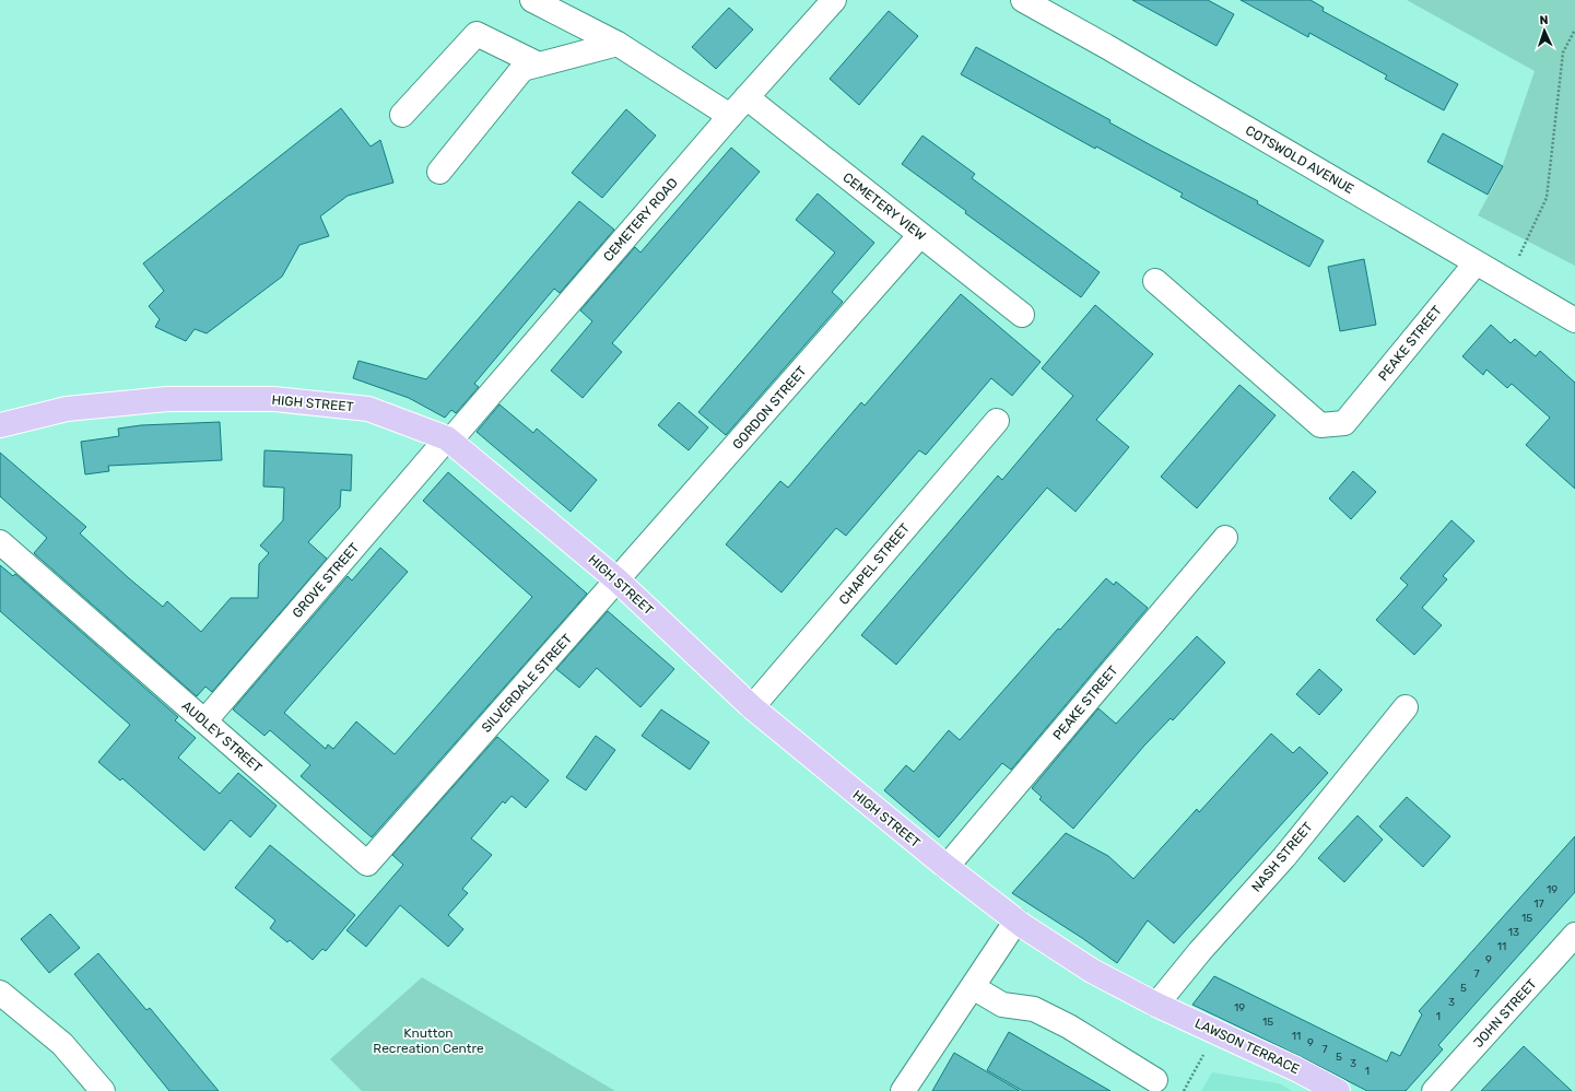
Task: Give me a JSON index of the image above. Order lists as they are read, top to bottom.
{
  "streets": {
    "main road": ["HIGH STREET", "LAWSON TERRACE"],
    "street": [
      "COTSWOLD AVENUE",
      "CEMETERY VIEW",
      "CEMETERY ROAD",
      "PEAKE STREET",
      "GORDON STREET",
      "CHAPEL STREET",
      "GROVE STREET",
      "SILVERDALE STREET",
      "AUDLEY STREET",
      "NASH STREET",
      "JOHN STREET"
    ]
  },
  "crossings": [
    ["COTSWOLD AVENUE", "PEAKE STREET"],
    ["CEMETERY VIEW", "CEMETERY ROAD"],
    ["CEMETERY VIEW", "GORDON STREET"],
    ["CEMETERY ROAD", "HIGH STREET"],
    ["CEMETERY ROAD", "GROVE STREET"],
    ["PEAKE STREET", "HIGH STREET"],
    ["HIGH STREET", "GORDON STREET"],
    ["HIGH STREET", "CHAPEL STREET"],
    ["HIGH STREET", "GROVE STREET"],
    ["HIGH STREET", "SILVERDALE STREET"],
    ["HIGH STREET", "NASH STREET"],
    ["HIGH STREET", "LAWSON TERRACE"],
    ["GORDON STREET", "SILVERDALE STREET"],
    ["GROVE STREET", "AUDLEY STREET"],
    ["SILVERDALE STREET", "AUDLEY STREET"],
    ["NASH STREET", "LAWSON TERRACE"]
  ],
  "parks": ["Knutton Recreation Centre"],
  "house_numbers": [
    "19",
    "17",
    "15",
    "13",
    "11",
    "9",
    "7",
    "5",
    "3",
    "19",
    "1",
    "15",
    "11",
    "9",
    "7",
    "5",
    "3",
    "1"
  ],
  "north": "top"
}
